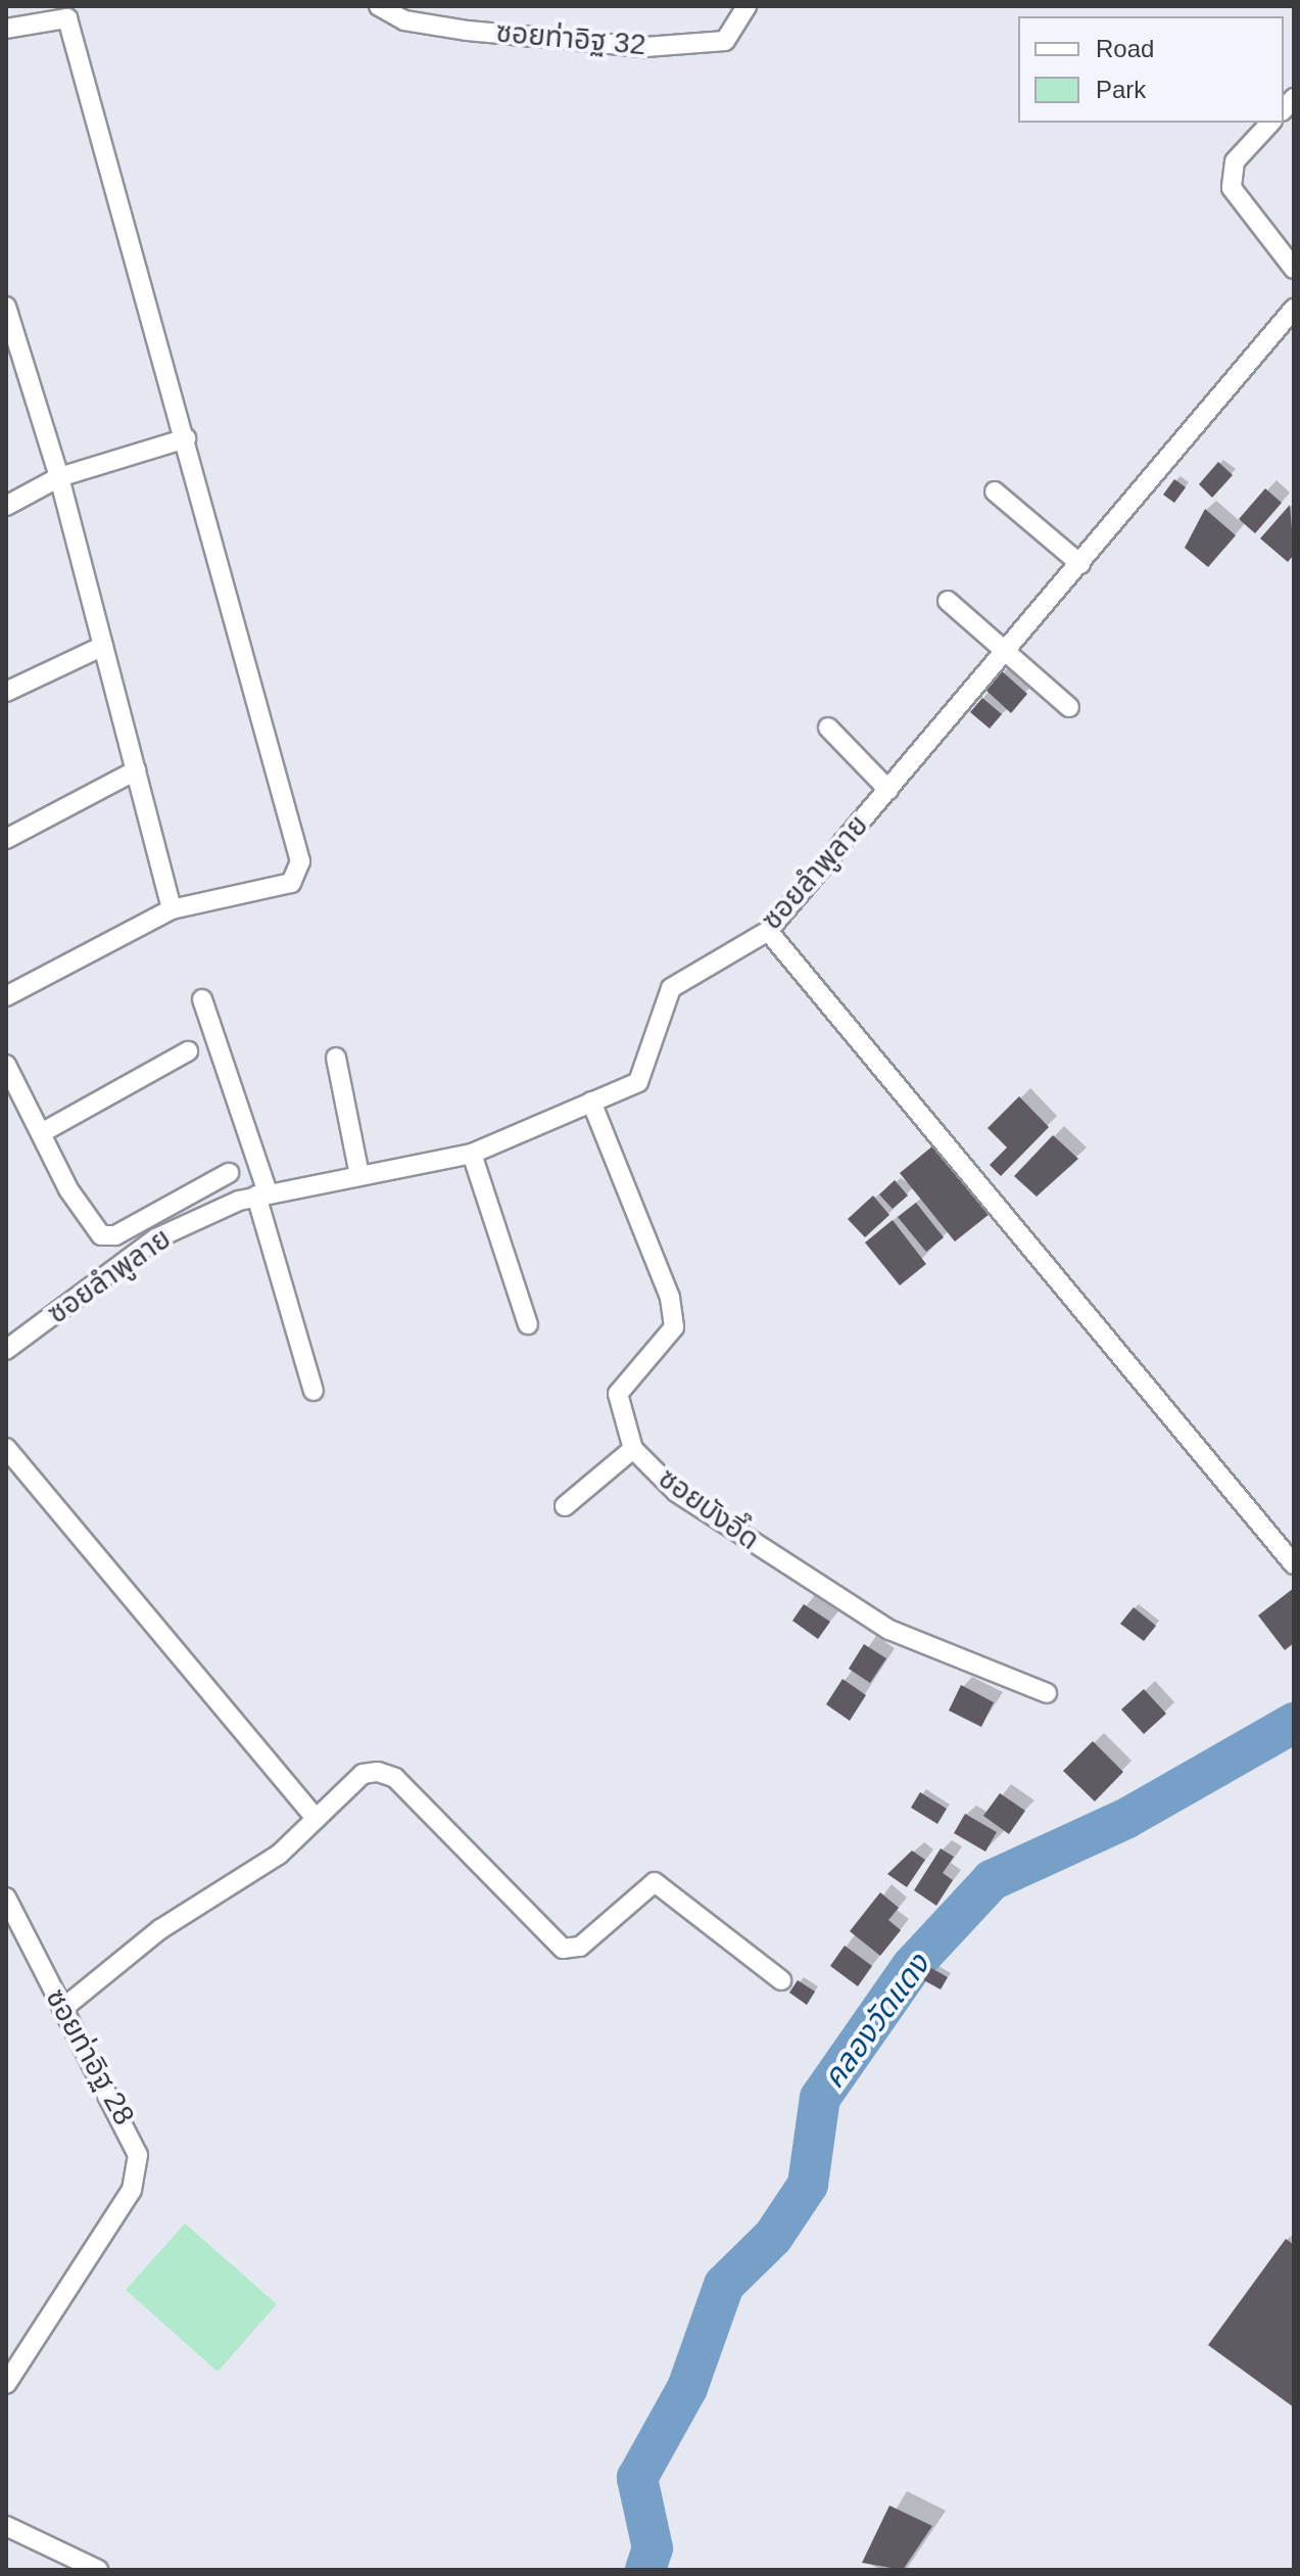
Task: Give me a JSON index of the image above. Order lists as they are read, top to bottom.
{
  "streets": {
    "street": [
      "ซอยท่าอิฐ 32",
      "ซอยลำพูลาย",
      "ซอยบังอี๊ด",
      "ซอยท่าอิฐ 28"
    ]
  },
  "crossings": [
    ["ซอยลำพูลาย", "ซอยบังอี๊ด"]
  ],
  "water": ["คลองวัดแดง"],
  "legend": ["Road", "Park"]
}
